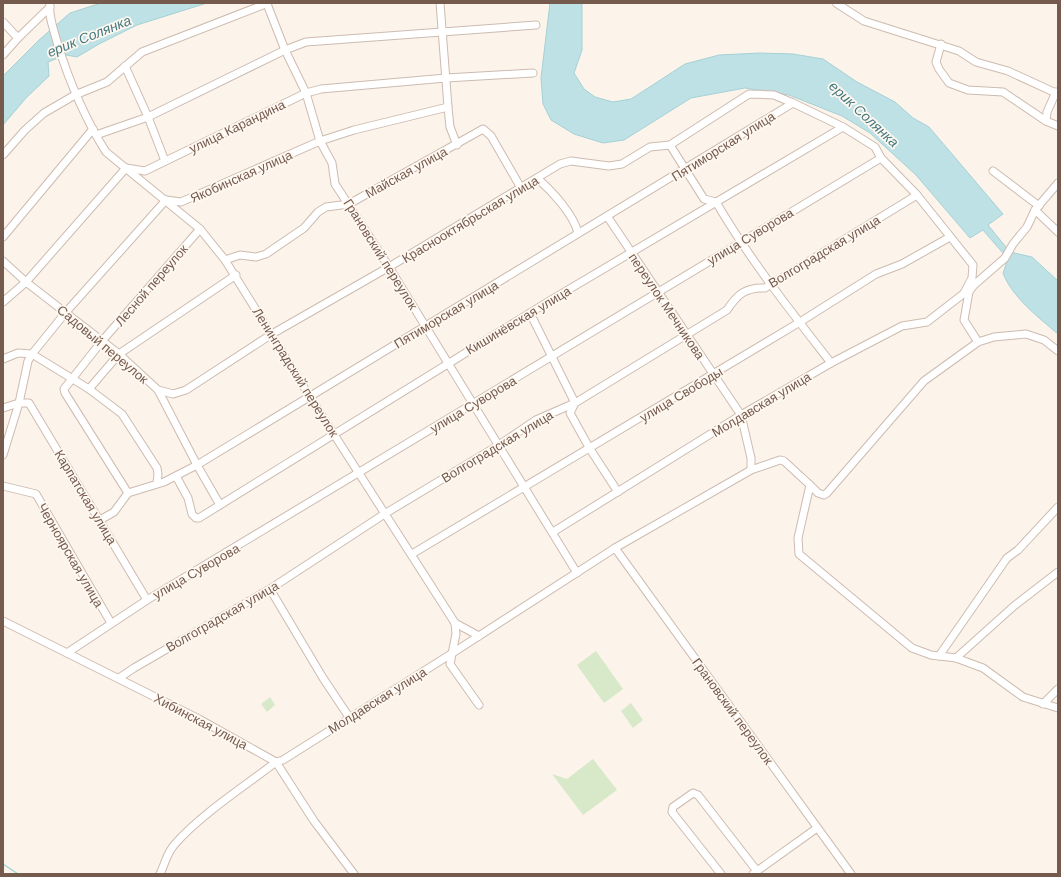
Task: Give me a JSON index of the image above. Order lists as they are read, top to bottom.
{
  "streets": {
    "street": [
      "улица Карандина",
      "Пятиморская улица",
      "Майская улица",
      "Якобинская улица",
      "Краснооктябрьская улица",
      "улица Суворова",
      "Волгоградская улица",
      "Грановский переулок",
      "Лесной переулок",
      "переулок Мечникова",
      "Кишинёвская улица",
      "Садовый переулок",
      "Ленинградский переулок",
      "улица Свободы",
      "Молдавская улица",
      "Карпатская улица",
      "Черноярская улица",
      "Хибинская улица"
    ]
  },
  "crossings": [
    ["улица Карандина", "Грановский переулок"],
    ["улица Карандина", "Ленинградский переулок"],
    ["Пятиморская улица", "Краснооктябрьская улица"],
    ["Пятиморская улица", "Грановский переулок"],
    ["Пятиморская улица", "переулок Мечникова"],
    ["Пятиморская улица", "Кишинёвская улица"],
    ["Пятиморская улица", "Садовый переулок"],
    ["Пятиморская улица", "Ленинградский переулок"],
    ["Майская улица", "Краснооктябрьская улица"],
    ["Майская улица", "Грановский переулок"],
    ["Майская улица", "Ленинградский переулок"],
    ["Якобинская улица", "Грановский переулок"],
    ["Якобинская улица", "Ленинградский переулок"],
    ["Краснооктябрьская улица", "улица Суворова"],
    ["Краснооктябрьская улица", "Волгоградская улица"],
    ["Краснооктябрьская улица", "Грановский переулок"],
    ["Краснооктябрьская улица", "Кишинёвская улица"],
    ["Краснооктябрьская улица", "Садовый переулок"],
    ["Краснооктябрьская улица", "Ленинградский переулок"],
    ["Краснооктябрьская улица", "улица Свободы"],
    ["Краснооктябрьская улица", "Молдавская улица"],
    ["улица Суворова", "Грановский переулок"],
    ["улица Суворова", "переулок Мечникова"],
    ["улица Суворова", "Ленинградский переулок"],
    ["улица Суворова", "Карпатская улица"],
    ["улица Суворова", "Черноярская улица"],
    ["улица Суворова", "Хибинская улица"],
    ["Волгоградская улица", "Грановский переулок"],
    ["Волгоградская улица", "переулок Мечникова"],
    ["Волгоградская улица", "Ленинградский переулок"],
    ["Волгоградская улица", "Хибинская улица"],
    ["Грановский переулок", "Кишинёвская улица"],
    ["Грановский переулок", "улица Свободы"],
    ["Грановский переулок", "Молдавская улица"],
    ["Лесной переулок", "Садовый переулок"],
    ["Лесной переулок", "Ленинградский переулок"],
    ["переулок Мечникова", "Кишинёвская улица"],
    ["переулок Мечникова", "улица Свободы"],
    ["переулок Мечникова", "Молдавская улица"],
    ["Кишинёвская улица", "Садовый переулок"],
    ["Кишинёвская улица", "Ленинградский переулок"],
    ["Ленинградский переулок", "улица Свободы"],
    ["Молдавская улица", "Хибинская улица"]
  ],
  "water": ["ерик Солянка"]
}
